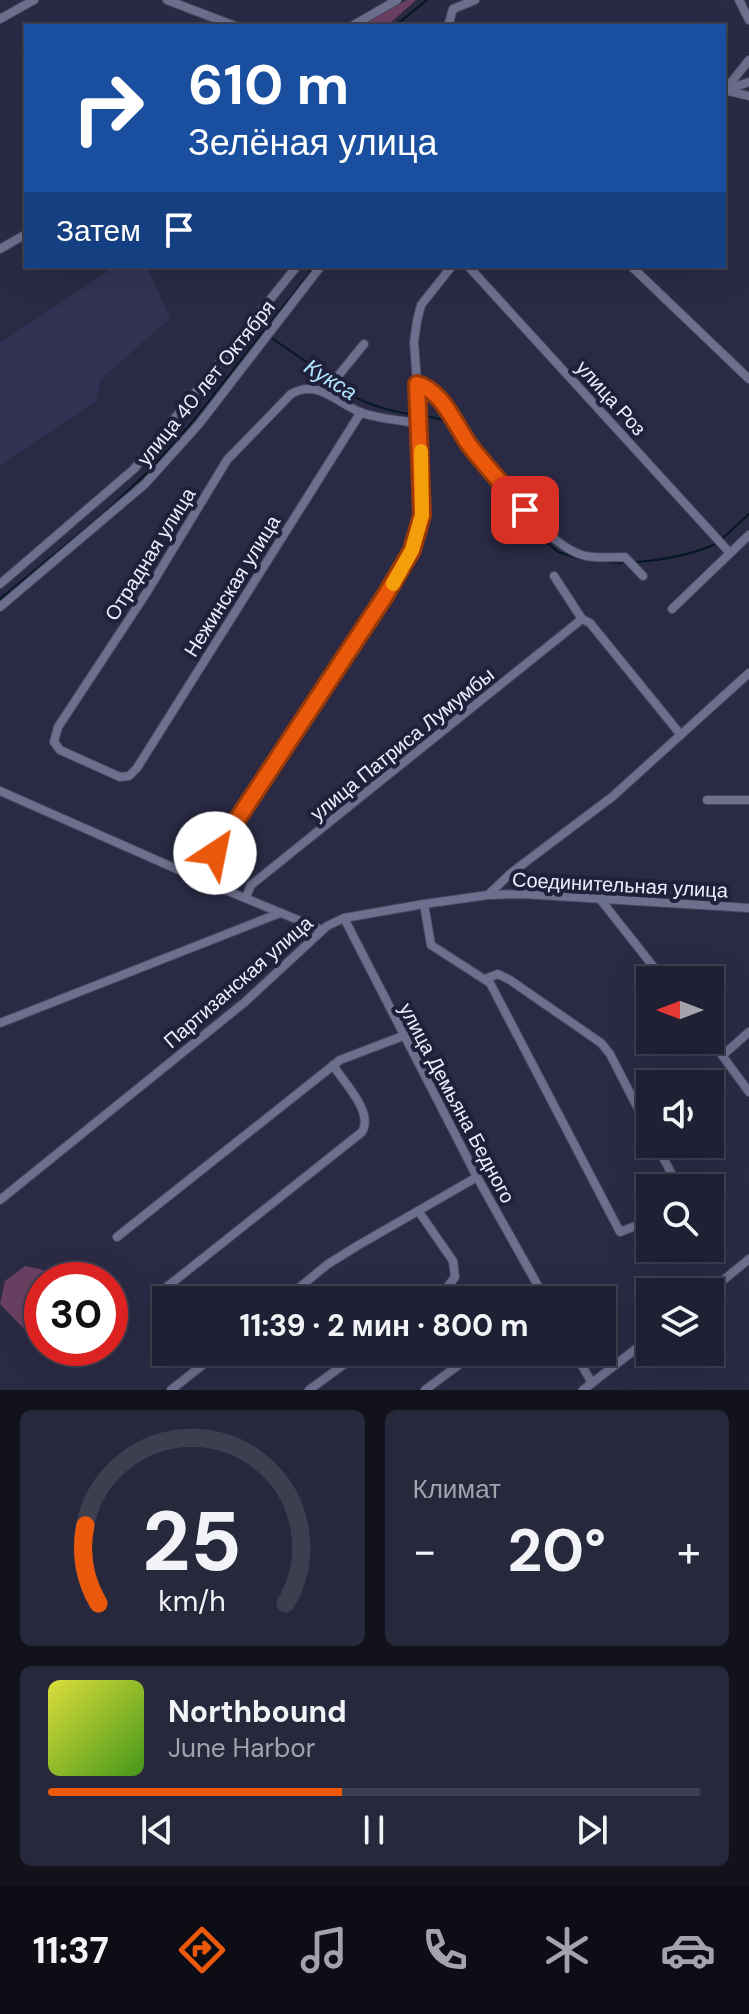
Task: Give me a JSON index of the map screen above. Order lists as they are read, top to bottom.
{
  "streets": {
    "street": [
      "улица 40 лет Октября",
      "улица Роз",
      "Отрадная улица",
      "Нежинская улица",
      "улица Патриса Лумумбы",
      "Соединительная улица",
      "Партизанская улица",
      "улица Демьяна Бедного"
    ]
  },
  "crossings": [
    ["Отрадная улица", "Нежинская улица"],
    ["Соединительная улица", "Партизанская улица"],
    ["Партизанская улица", "улица Демьяна Бедного"]
  ],
  "water": ["Кукса"],
  "north": "left",
  "page": {
    "turn": ["610 m", "Зелёная улица"],
    "then": "Затем",
    "limit": "30",
    "trip": "11:39 · 2 мин · 800 m",
    "tile": "Климат",
    "heat": ["−", "20°", "+"],
    "song": ["Northbound", "June Harbor"],
    "tabs": "11:37",
    "gauge": ["25", "km/h"]
  }
}
